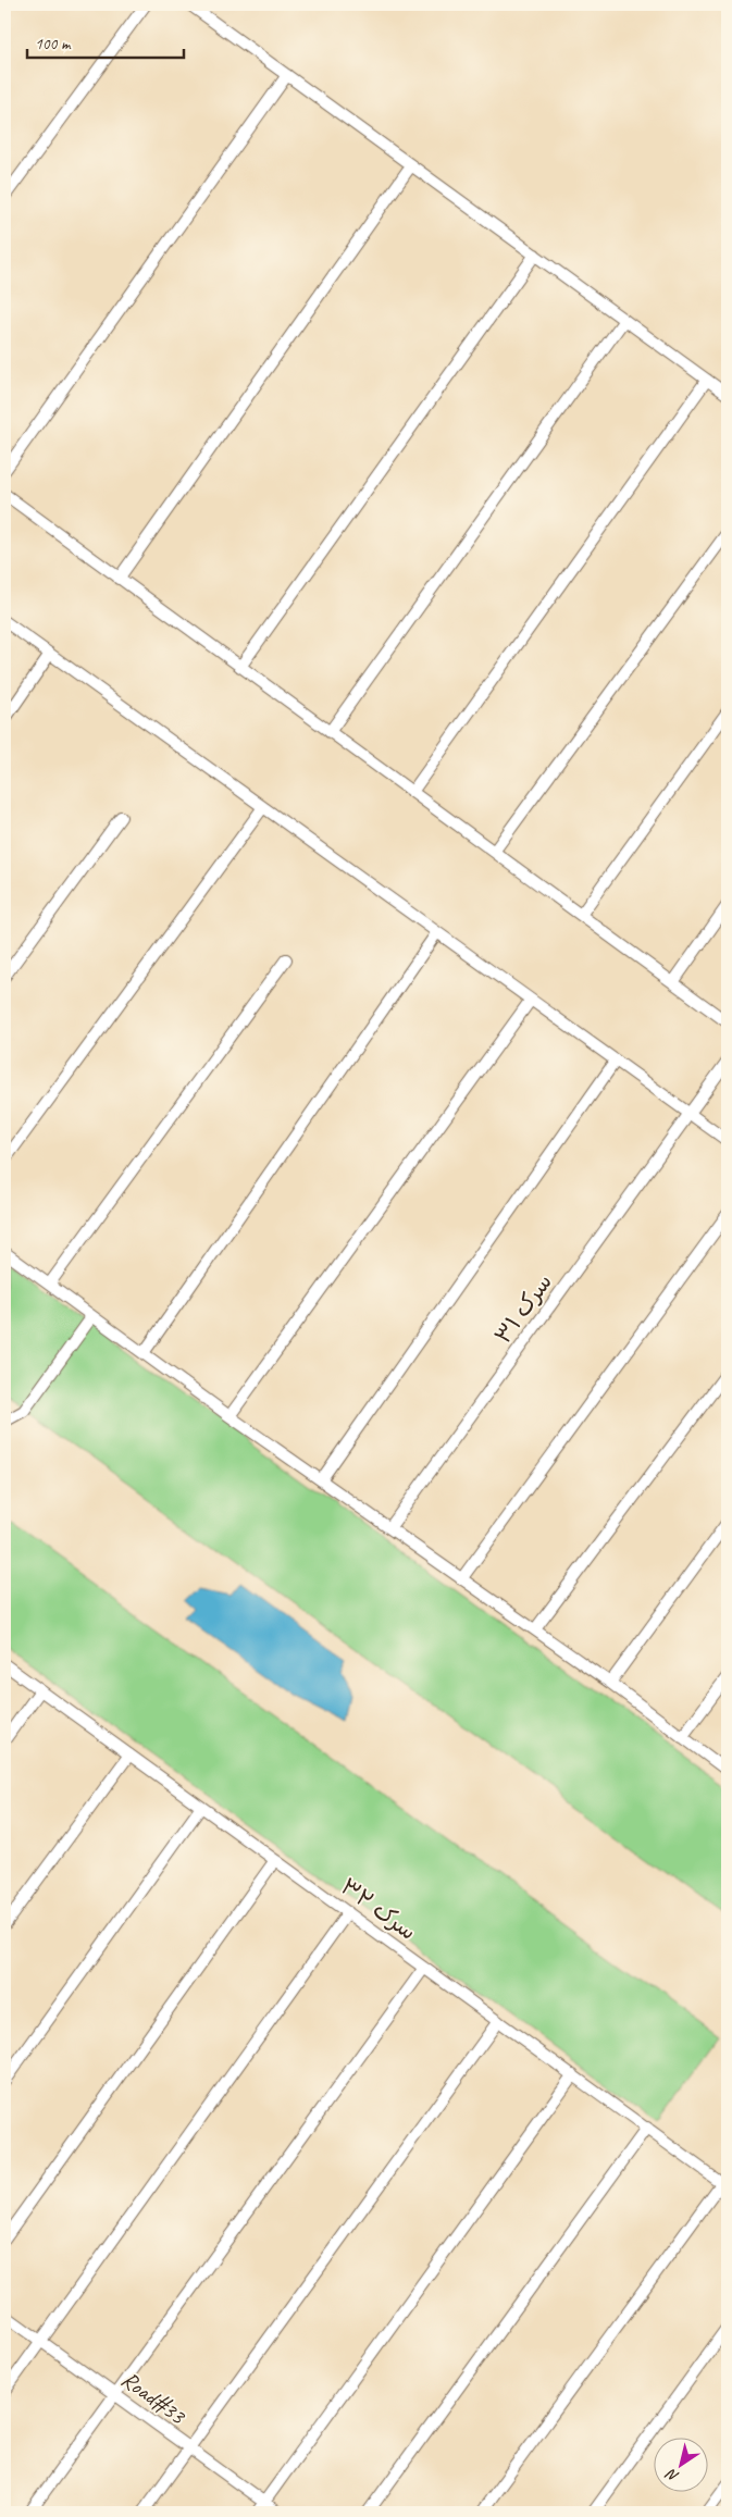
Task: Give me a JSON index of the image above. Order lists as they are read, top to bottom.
{
  "streets": {
    "street": ["سرک ۳۱", "سرک ۳۲", "Road#33"]
  },
  "scale_bar": "100 m",
  "north": "bottom left"
}
